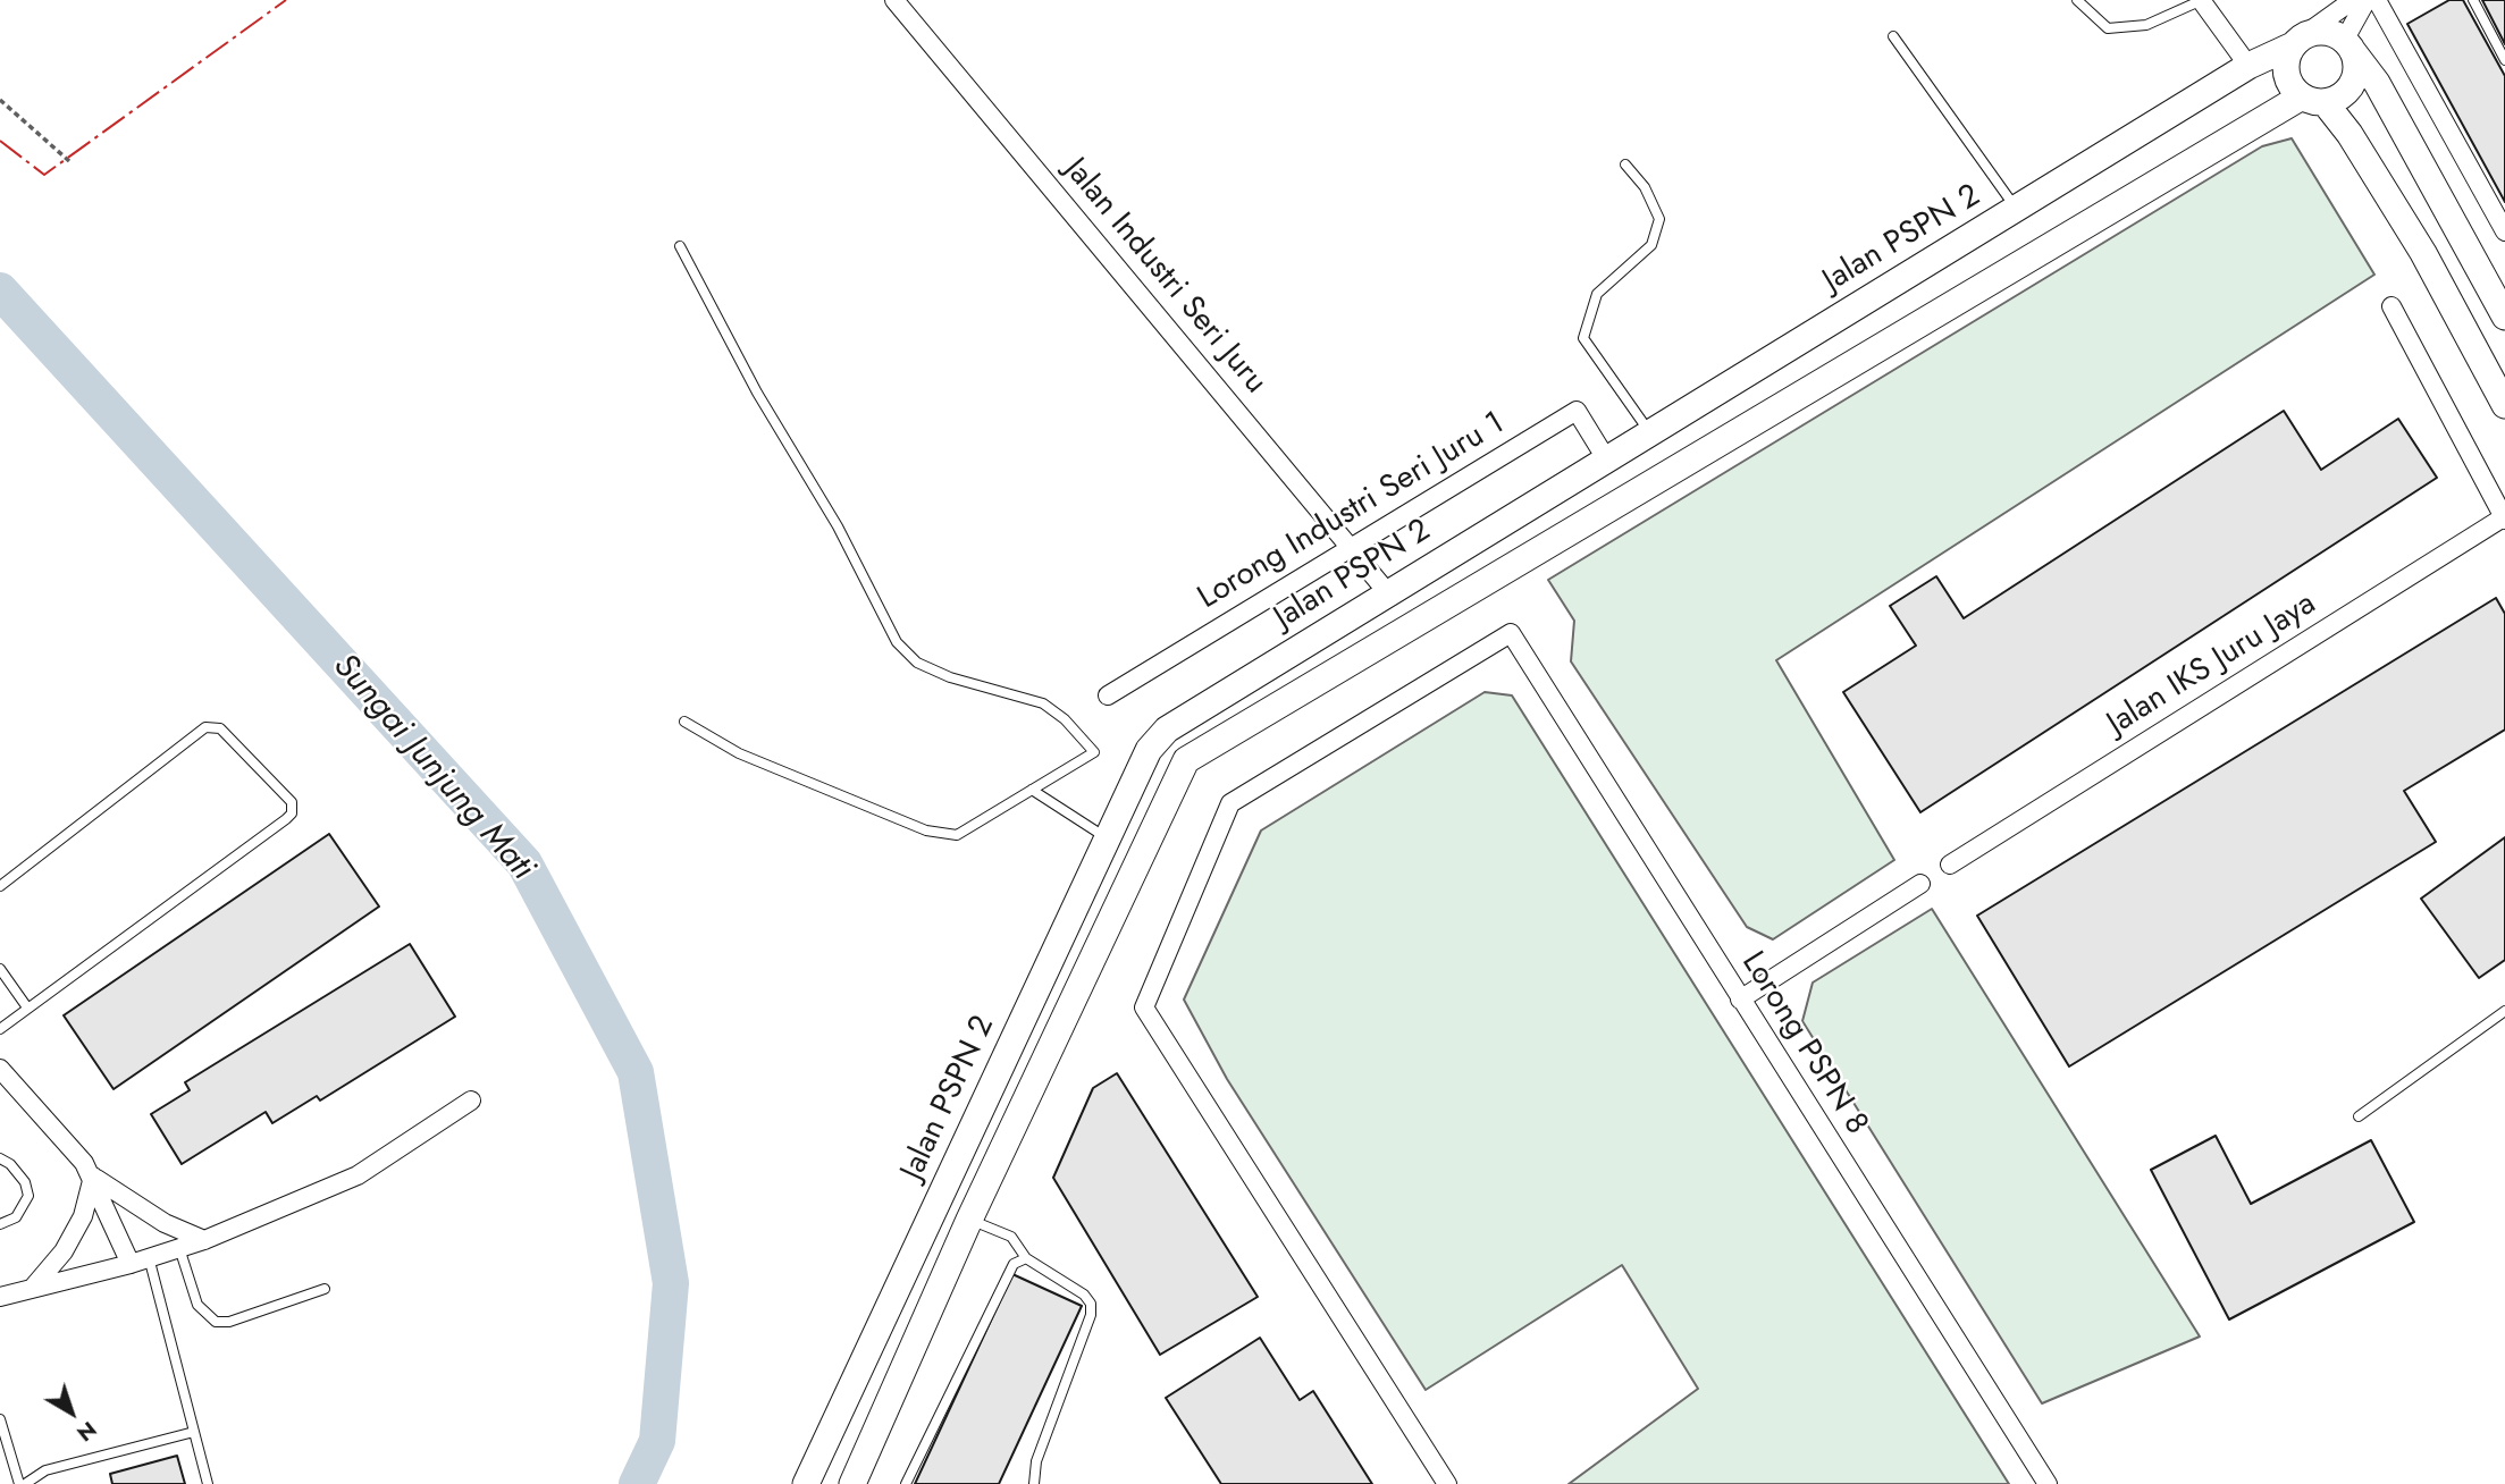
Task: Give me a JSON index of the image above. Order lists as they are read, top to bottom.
{
  "streets": {
    "street": [
      "Jalan PSPN 2",
      "Jalan Industri Seri Juru",
      "Lorong Industri Seri Juru 1",
      "Jalan IKS Juru Jaya",
      "Lorong PSPN 8"
    ]
  },
  "crossings": [
    ["Jalan PSPN 2", "Jalan Industri Seri Juru"],
    ["Jalan PSPN 2", "Lorong Industri Seri Juru 1"],
    ["Jalan Industri Seri Juru", "Lorong Industri Seri Juru 1"]
  ],
  "water": ["Sungai Junjung Mati"],
  "north": "bottom right"
}
